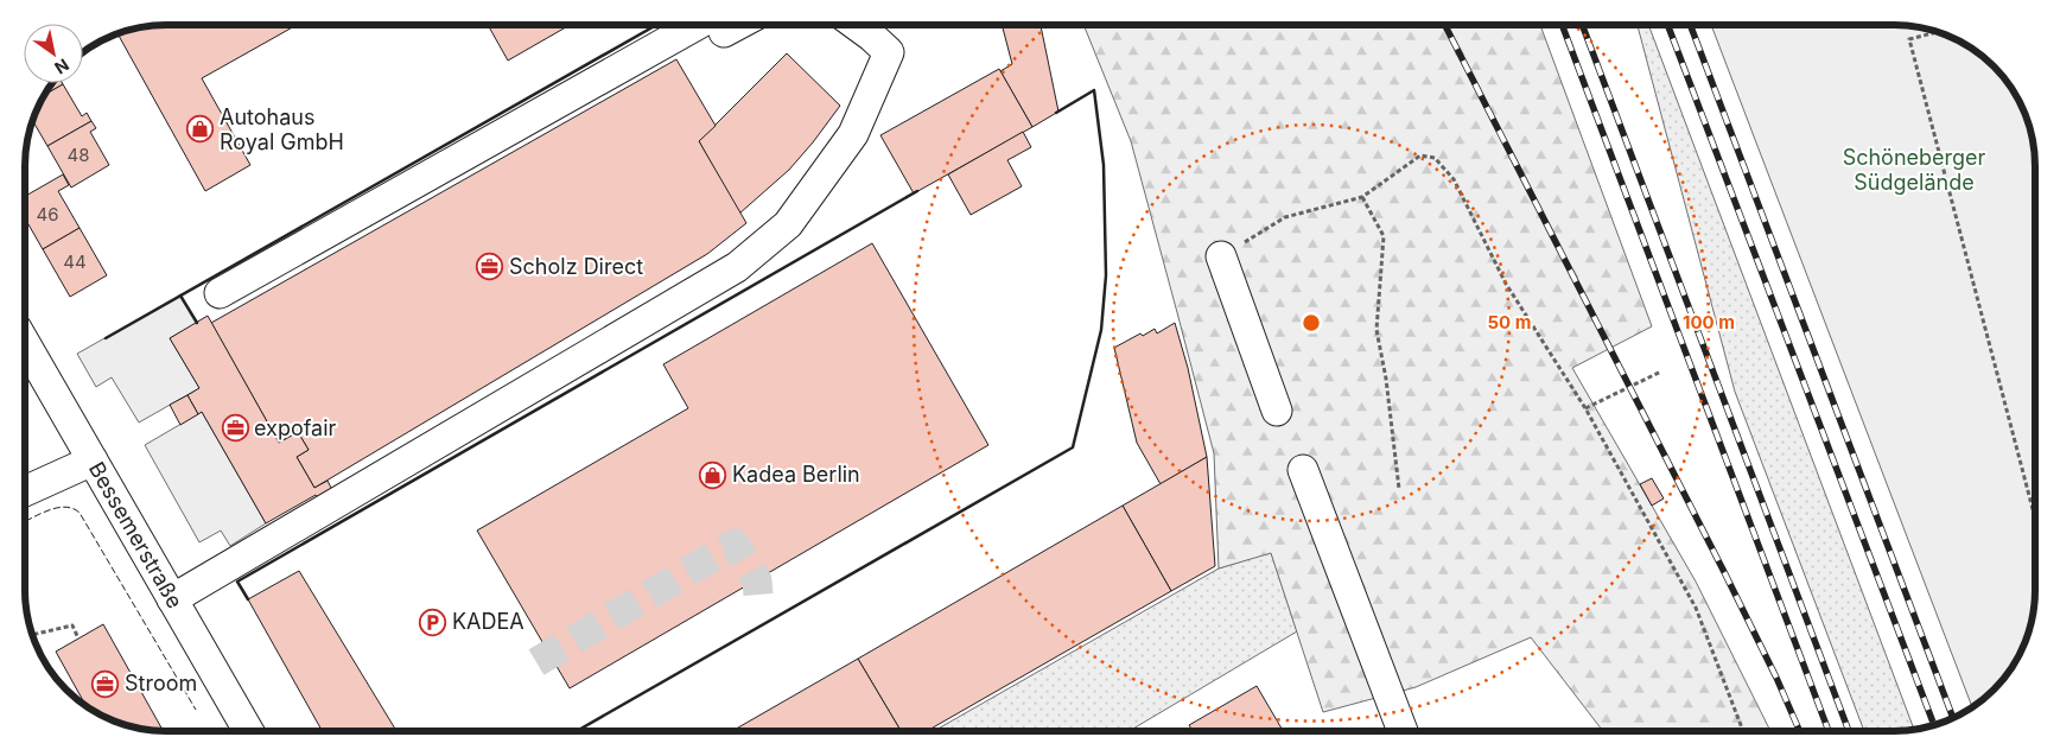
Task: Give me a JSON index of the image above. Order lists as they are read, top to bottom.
{
  "streets": {
    "street": ["Bessemerstraße"]
  },
  "parks": ["Schöneberger Südgelände"],
  "places": {
    "shop": ["Autohaus Royal GmbH", "Kadea Berlin"],
    "office": ["Scholz Direct", "expofair", "Stroom"],
    "parking": ["KADEA"]
  },
  "house_numbers": ["48", "46", "44"],
  "north": "bottom right",
  "rings": ["50 m", "100 m"]
}
